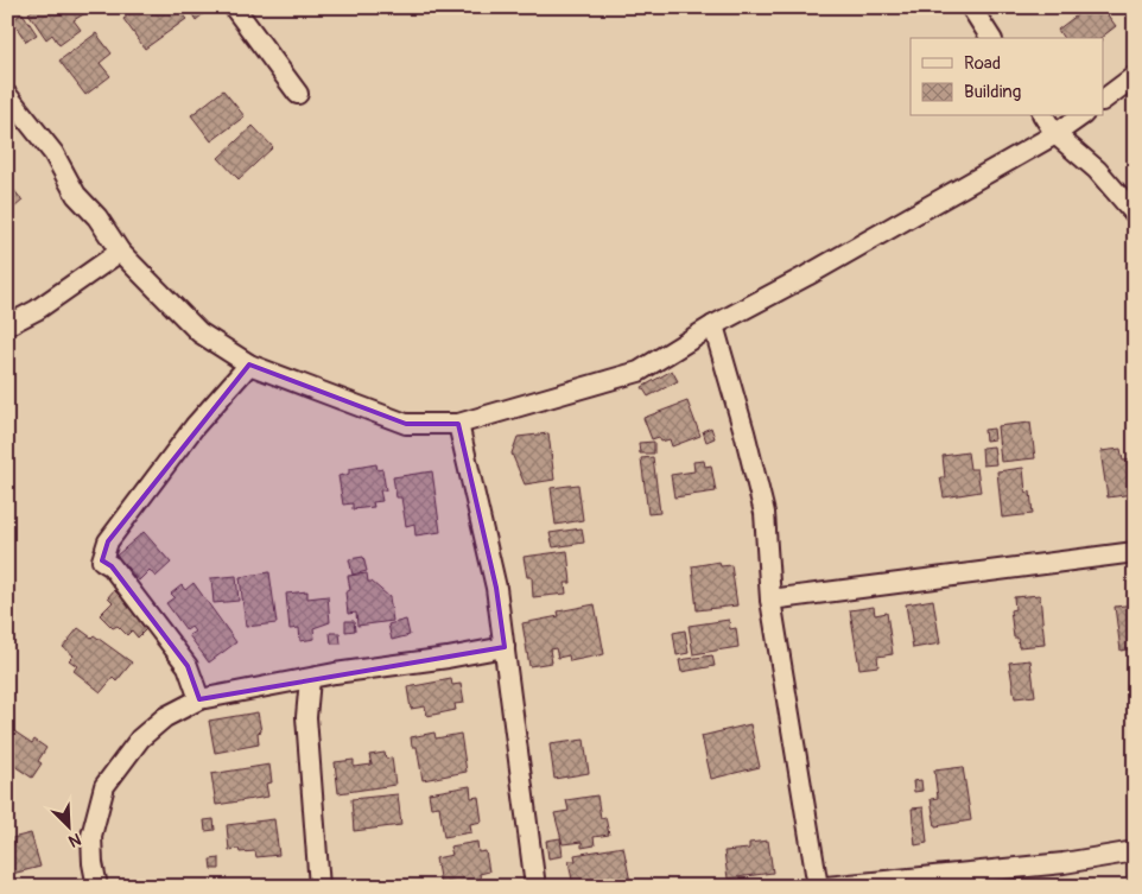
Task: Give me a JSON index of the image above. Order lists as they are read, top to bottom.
{
  "legend": ["Road", "Building"],
  "north": "bottom right"
}
